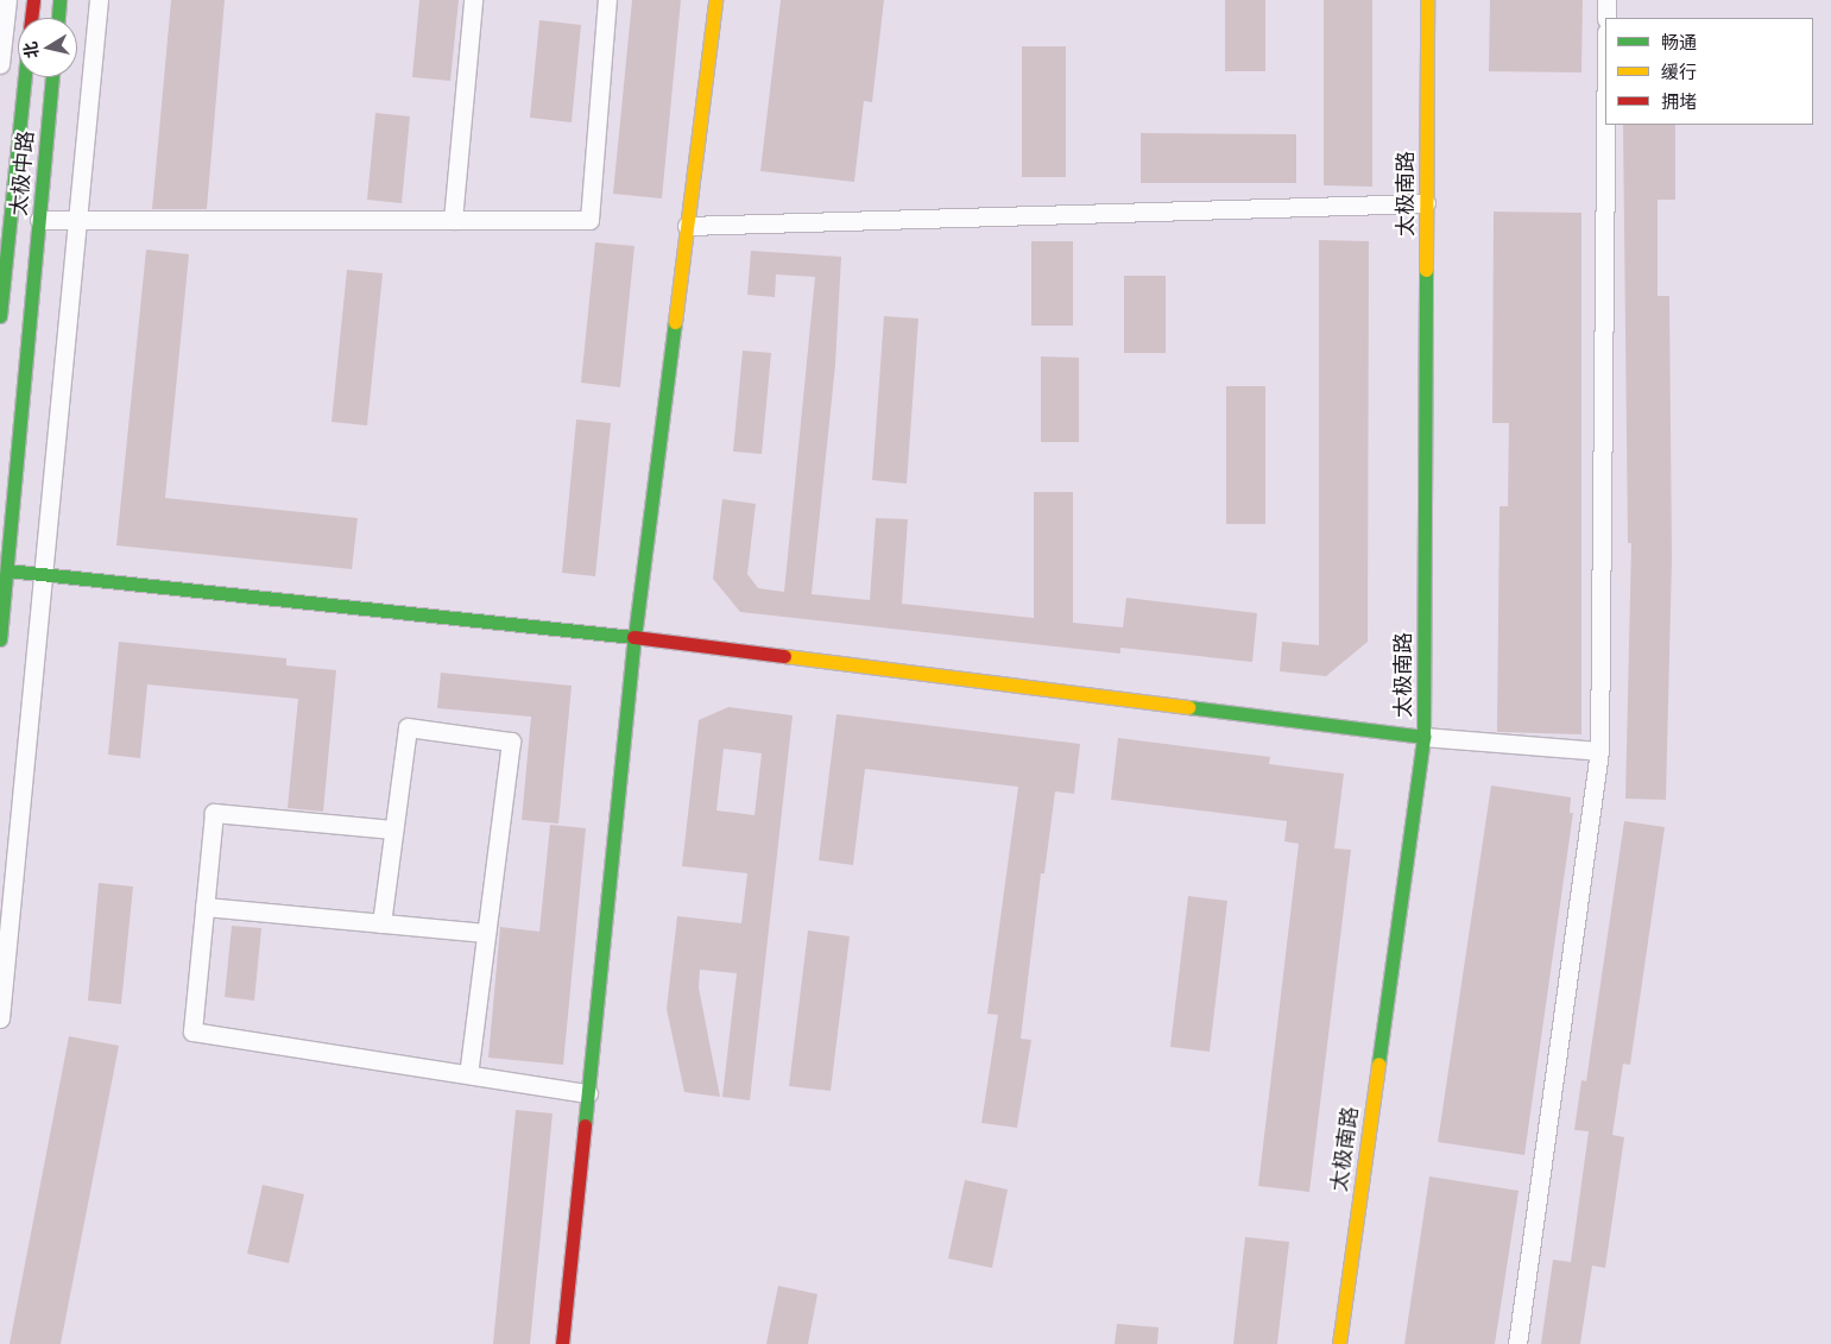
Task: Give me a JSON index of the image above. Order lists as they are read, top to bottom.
{
  "streets": {
    "street": ["太极中路", "太极南路"]
  },
  "legend": ["畅通", "缓行", "拥堵"],
  "north": "left"
}
